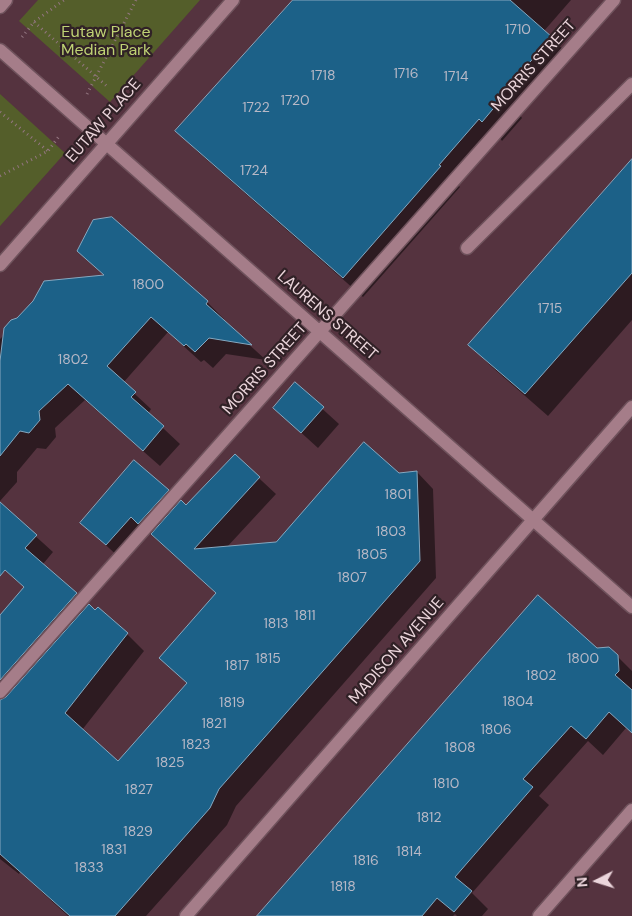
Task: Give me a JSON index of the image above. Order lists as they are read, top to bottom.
{
  "streets": {
    "street": [
      "MORRIS STREET",
      "EUTAW PLACE",
      "LAURENS STREET",
      "MADISON AVENUE"
    ]
  },
  "crossings": [
    ["MORRIS STREET", "LAURENS STREET"],
    ["EUTAW PLACE", "LAURENS STREET"],
    ["LAURENS STREET", "MADISON AVENUE"]
  ],
  "parks": ["Eutaw Place Median Park"],
  "house_numbers": [
    "1710",
    "1716",
    "1718",
    "1714",
    "1720",
    "1722",
    "1724",
    "1800",
    "1715",
    "1802",
    "1801",
    "1803",
    "1805",
    "1807",
    "1811",
    "1813",
    "1815",
    "1800",
    "1817",
    "1802",
    "1804",
    "1819",
    "1821",
    "1806",
    "1823",
    "1808",
    "1825",
    "1810",
    "1827",
    "1812",
    "1829",
    "1831",
    "1814",
    "1816",
    "1833",
    "1818"
  ],
  "north": "left"
}
